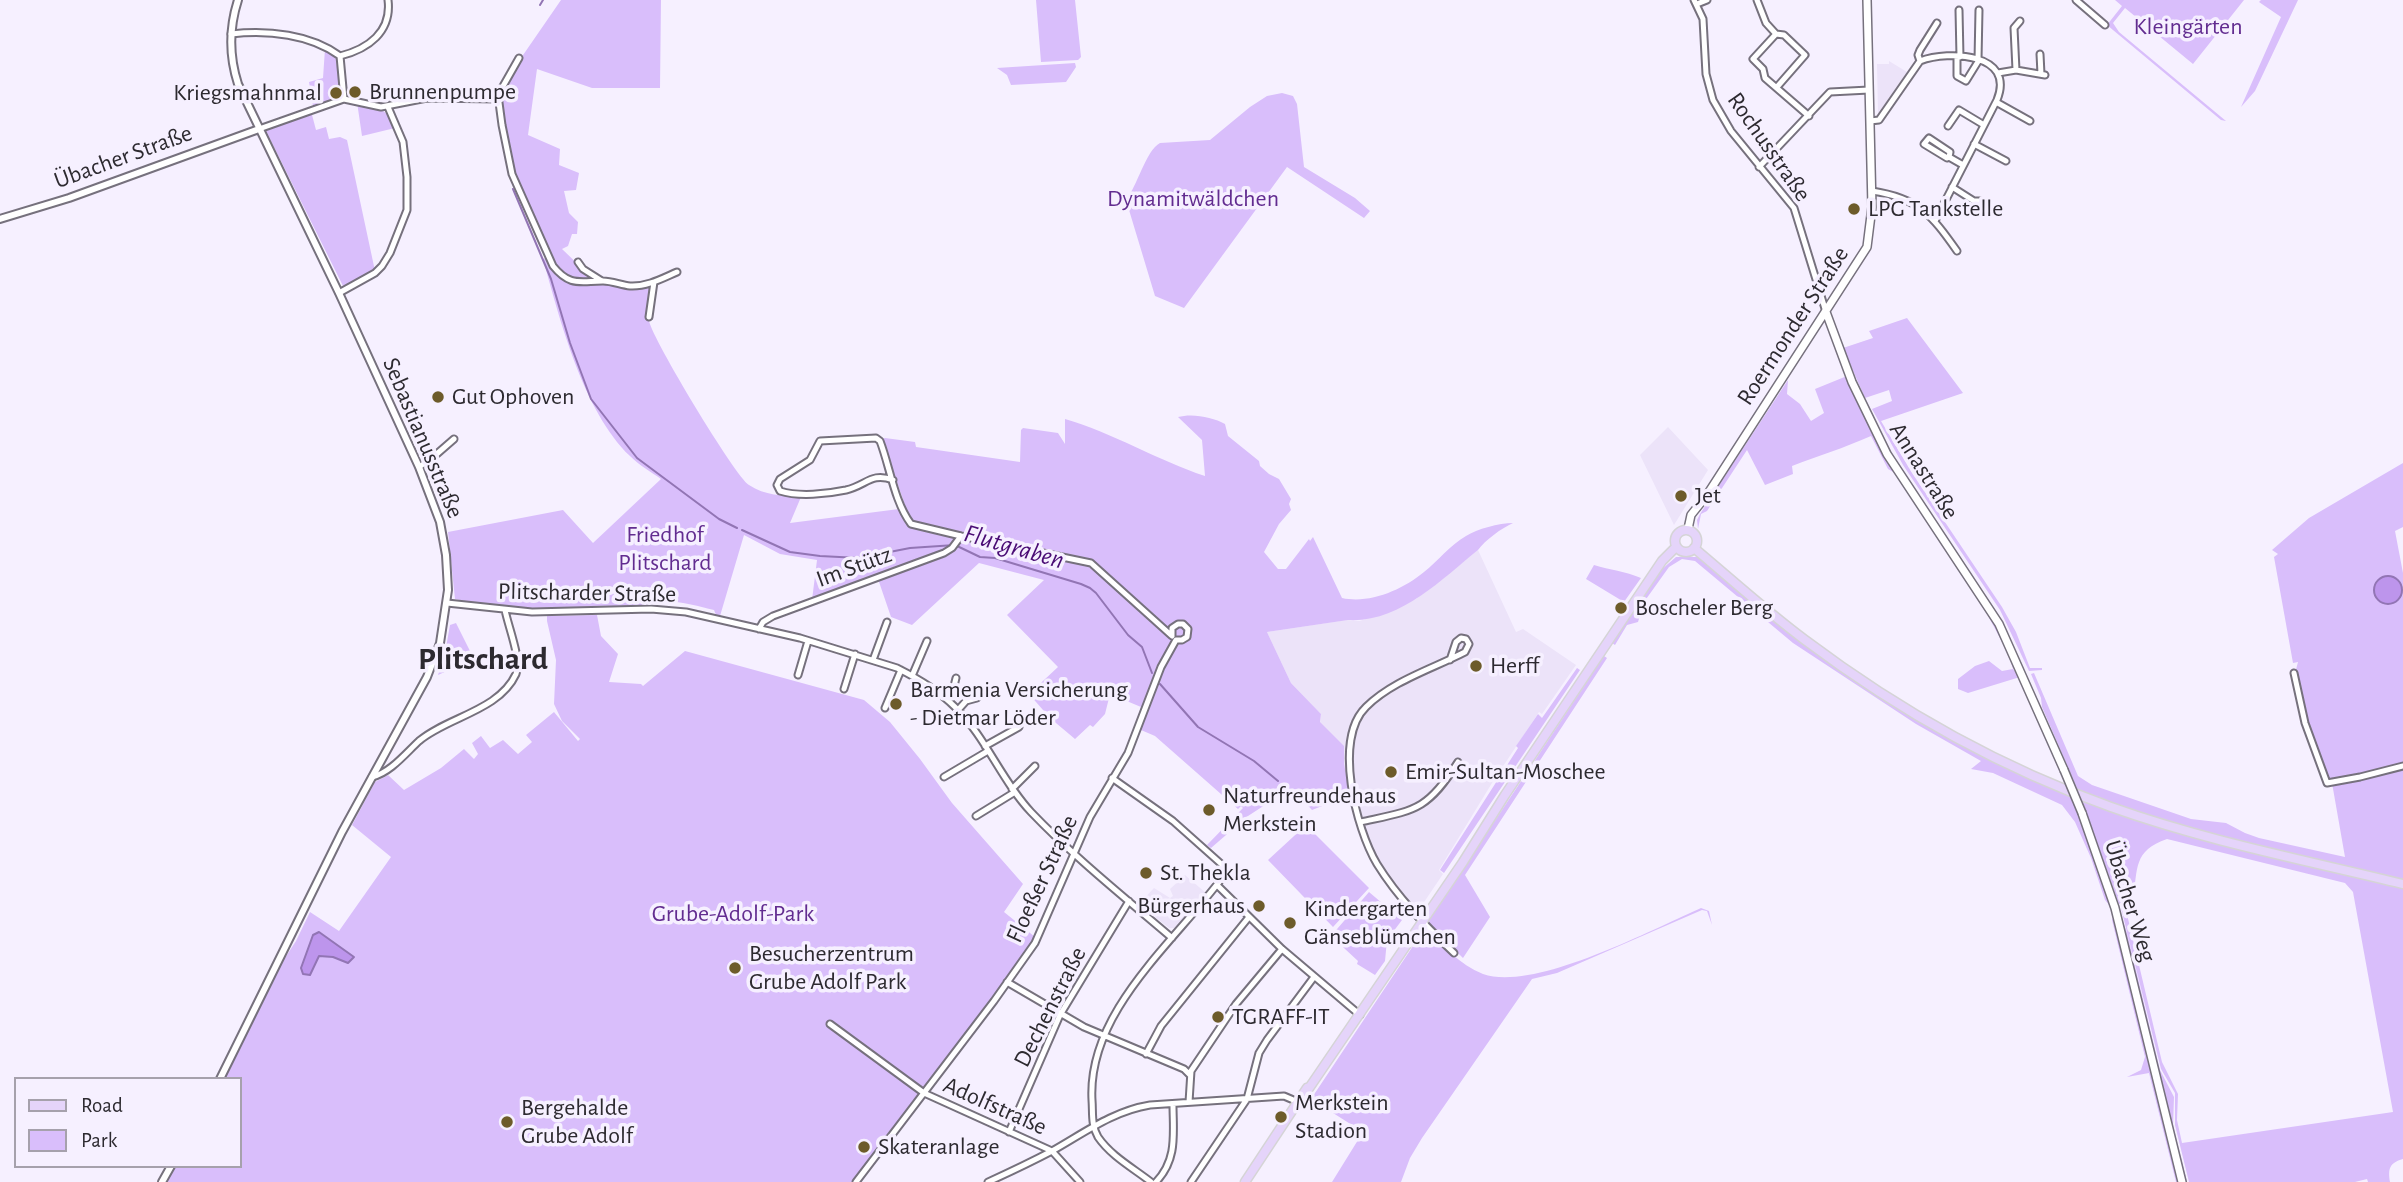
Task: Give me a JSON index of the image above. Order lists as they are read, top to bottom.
{
  "streets": {
    "main road": ["Roermonder Straße", "Annastraße", "Übacher Weg"],
    "street": [
      "Rochusstraße",
      "Übacher Straße",
      "Sebastianusstraße",
      "Im Stütz",
      "Plitscharder Straße",
      "Floeßer Straße",
      "Dechenstraße",
      "Adolfstraße"
    ]
  },
  "crossings": [
    ["Rochusstraße", "Roermonder Straße"],
    ["Rochusstraße", "Annastraße"],
    ["Übacher Straße", "Sebastianusstraße"],
    ["Roermonder Straße", "Annastraße"],
    ["Sebastianusstraße", "Plitscharder Straße"],
    ["Annastraße", "Übacher Weg"],
    ["Im Stütz", "Plitscharder Straße"],
    ["Im Stütz", "Floeßer Straße"],
    ["Plitscharder Straße", "Floeßer Straße"],
    ["Plitscharder Straße", "Dechenstraße"],
    ["Floeßer Straße", "Adolfstraße"],
    ["Dechenstraße", "Adolfstraße"]
  ],
  "districts": ["Plitschard"],
  "water": ["Flutgraben"],
  "parks": [
    "Kleingärten",
    "Dynamitwäldchen",
    "Friedhof Plitschard",
    "Grube-Adolf-Park"
  ],
  "places": [
    "Brunnenpumpe",
    "Kriegsmahnmal",
    "LPG Tankstelle",
    "Gut Ophoven",
    "Jet",
    "Boscheler Berg",
    "Herff",
    "Barmenia Versicherung - Dietmar Löder",
    "Emir-Sultan-Moschee",
    "Naturfreundehaus Merkstein",
    "St. Thekla",
    "Bürgerhaus",
    "Kindergarten Gänseblümchen",
    "Besucherzentrum Grube Adolf Park",
    "TGRAFF-IT",
    "Merkstein Stadion",
    "Bergehalde Grube Adolf",
    "Skateranlage"
  ],
  "legend": ["Road", "Park"]
}
